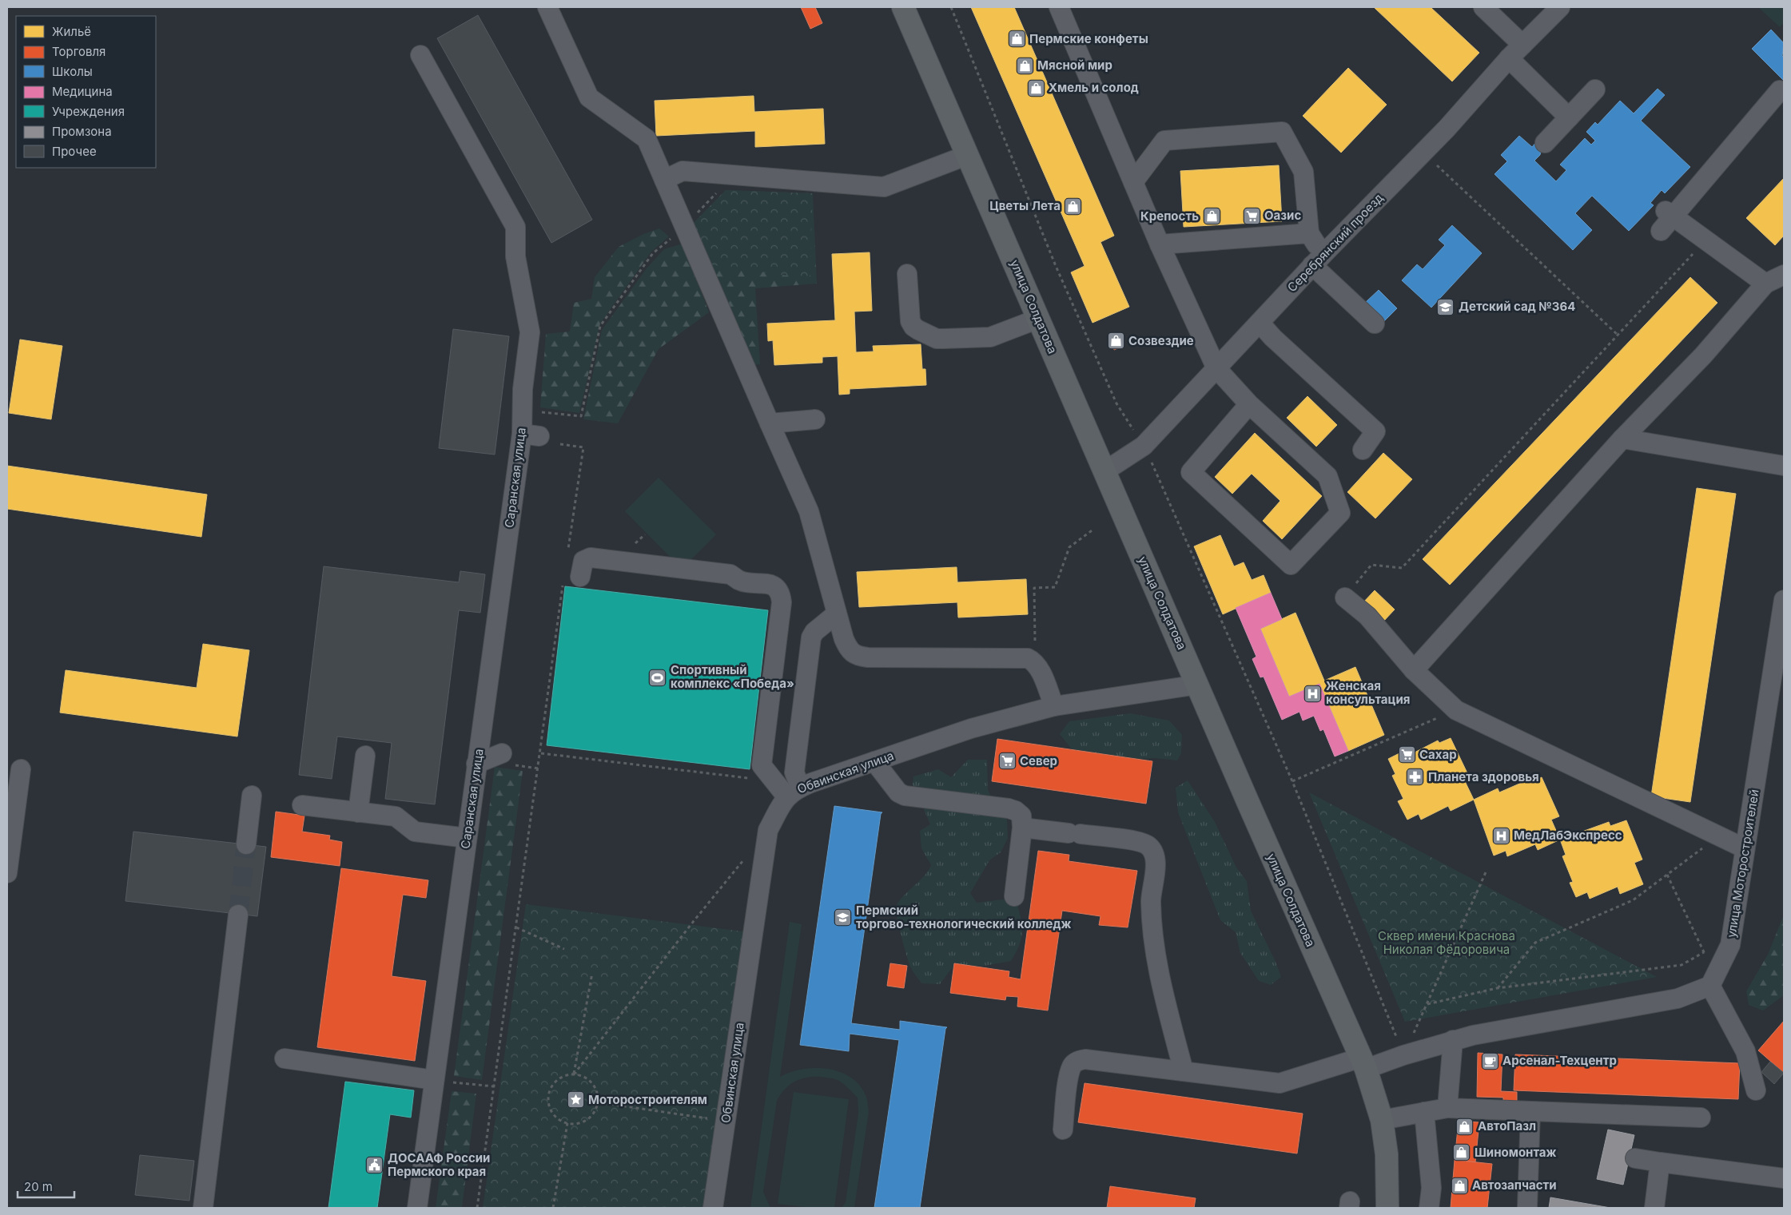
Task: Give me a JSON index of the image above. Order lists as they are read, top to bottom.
{
  "streets": {
    "main road": ["улица Солдатова"],
    "street": [
      "Серебрянский проезд",
      "Саранская улица",
      "Обвинская улица",
      "улица Моторостроителей"
    ]
  },
  "crossings": [
    ["Серебрянский проезд", "улица Солдатова"],
    ["улица Солдатова", "Обвинская улица"]
  ],
  "parks": ["Сквер имени Краснова Николая Фёдоровича"],
  "places": {
    "shop": [
      "Пермские конфеты",
      "Мясной мир",
      "Хмель и солод",
      "Цветы Лета",
      "Крепость",
      "Созвездие",
      "АвтоПазл",
      "Шиномонтаж",
      "Автозапчасти"
    ],
    "supermarket": ["Оазис", "Сахар", "Север"],
    "school or university": ["Детский сад №364", "Пермский торгово-технологический колледж"],
    "sports": ["Спортивный комплекс «Победа»"],
    "hospital": ["Женская консультация", "МедЛабЭкспресс"],
    "pharmacy": ["Планета здоровья"],
    "cafe": ["Арсенал-Техцентр"],
    "place": ["Моторостроителям"],
    "public building": ["ДОСААФ России Пермского края"]
  },
  "legend": [
    "Жильё",
    "Торговля",
    "Школы",
    "Медицина",
    "Учреждения",
    "Промзона",
    "Прочее"
  ],
  "scale_bar": "20 m"
}
